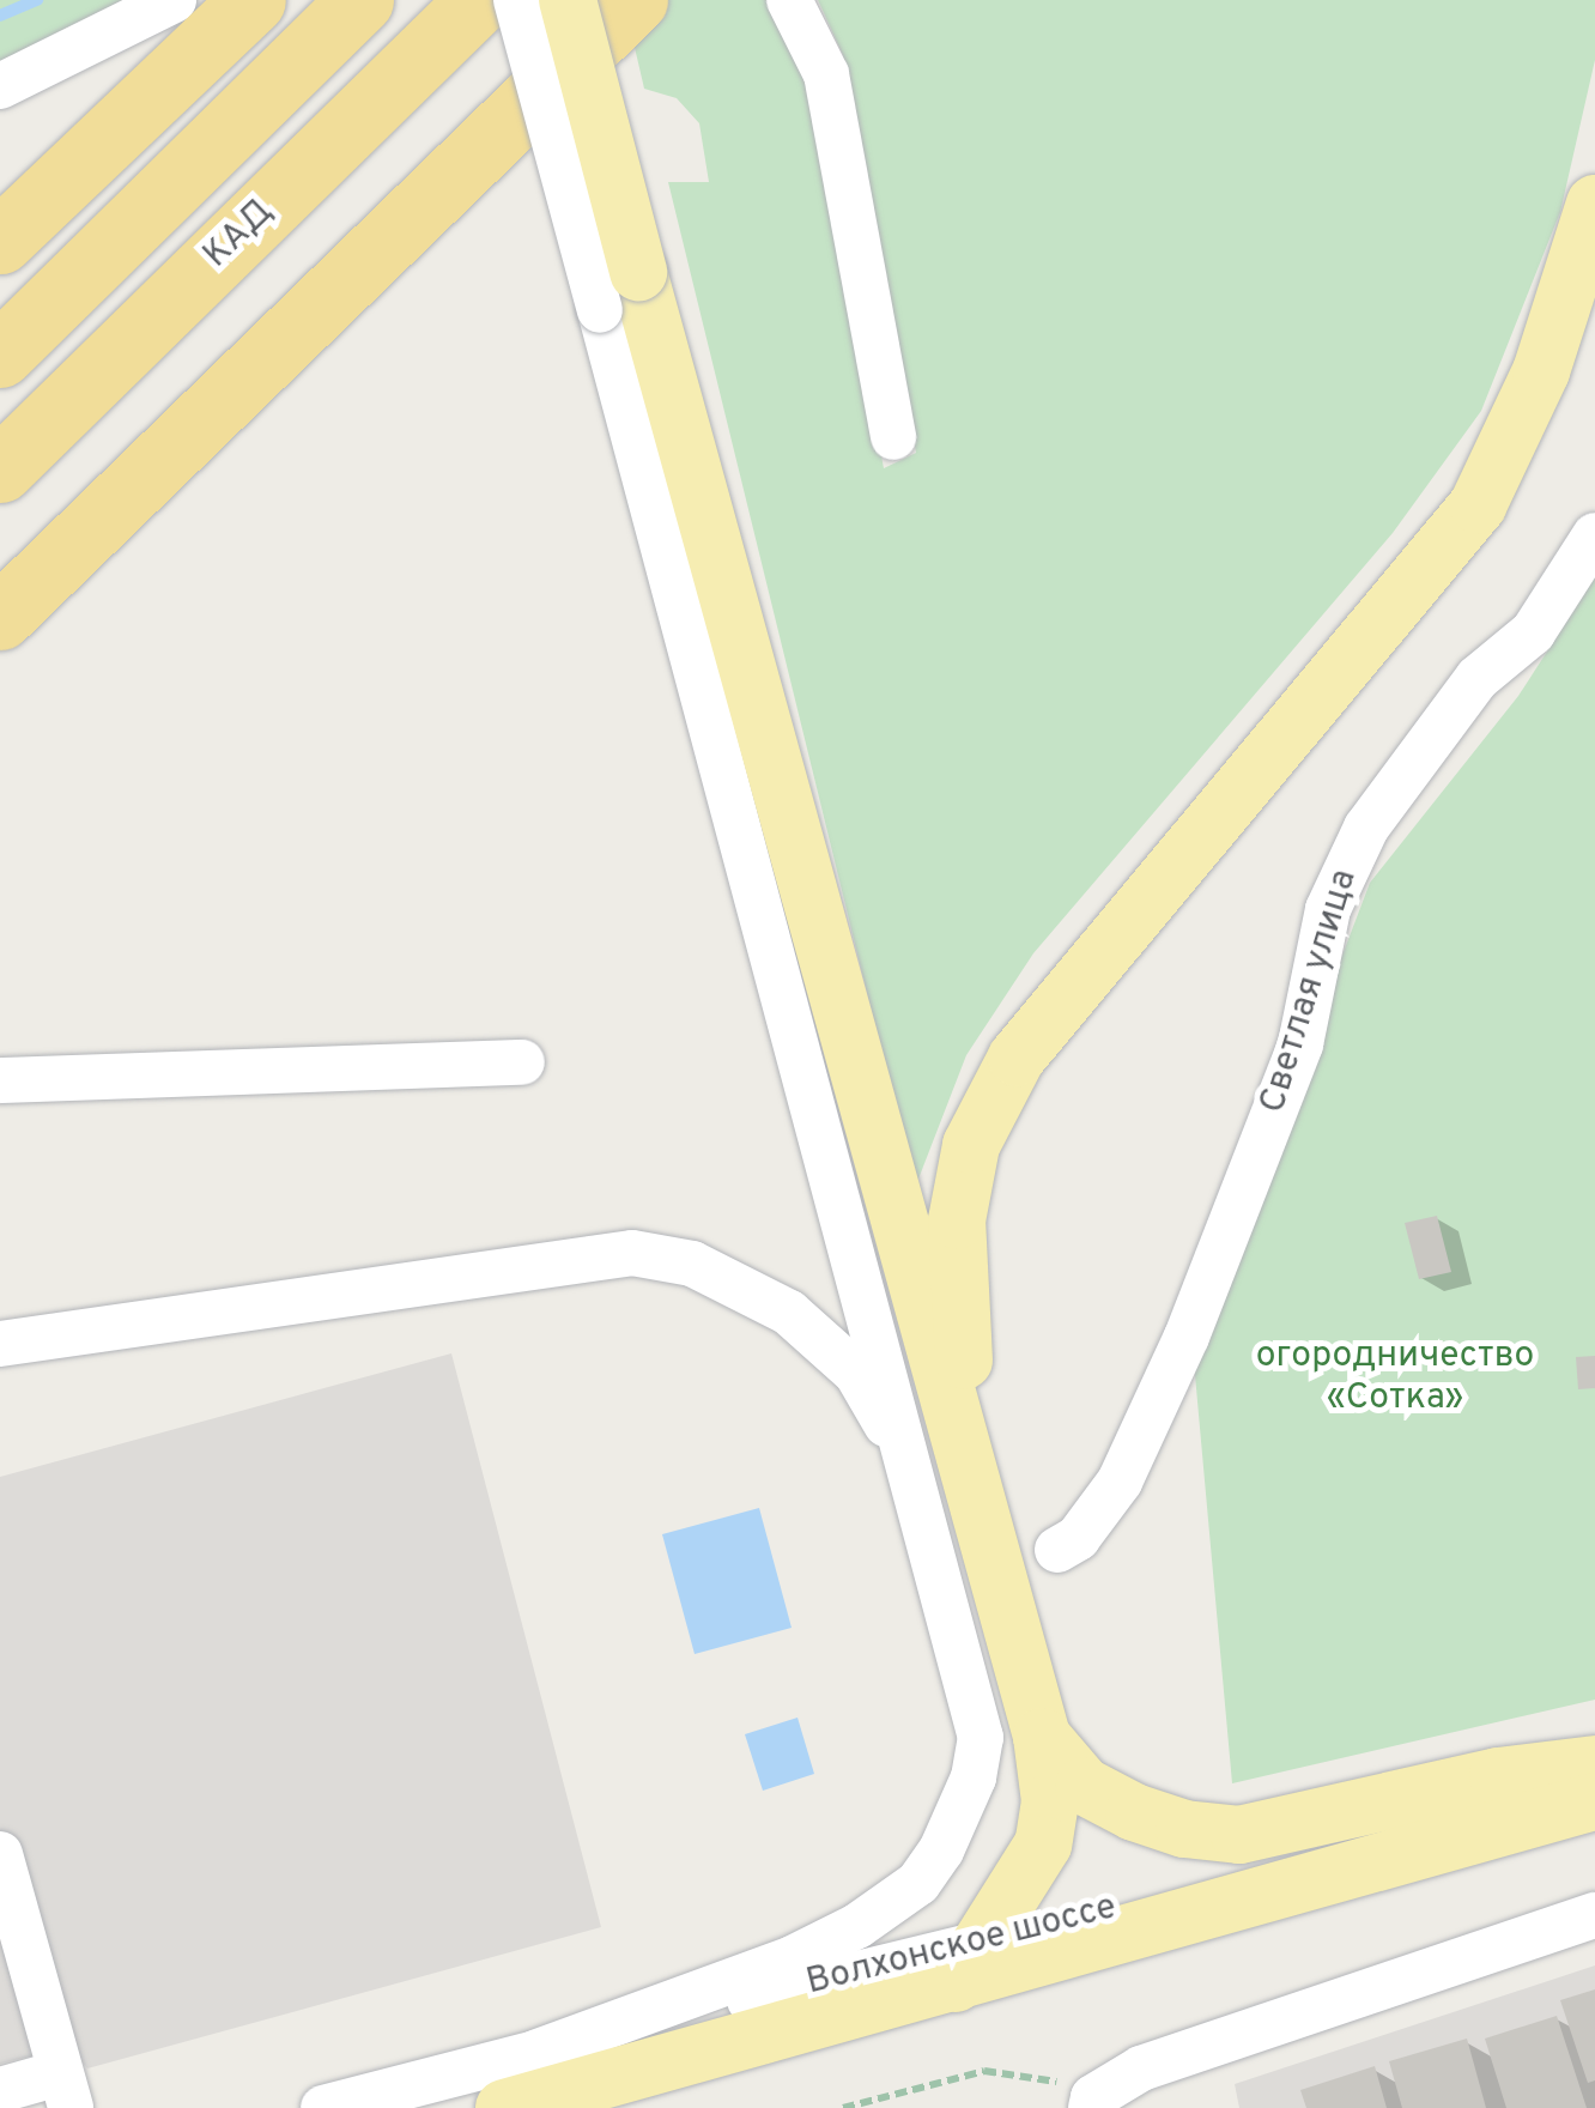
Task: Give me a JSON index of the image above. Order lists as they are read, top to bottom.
{
  "streets": {
    "highway": ["КАД"],
    "main road": ["Волхонское шоссе"],
    "street": ["Светлая улица"]
  },
  "parks": ["огородничество «Сотка»"]
}
